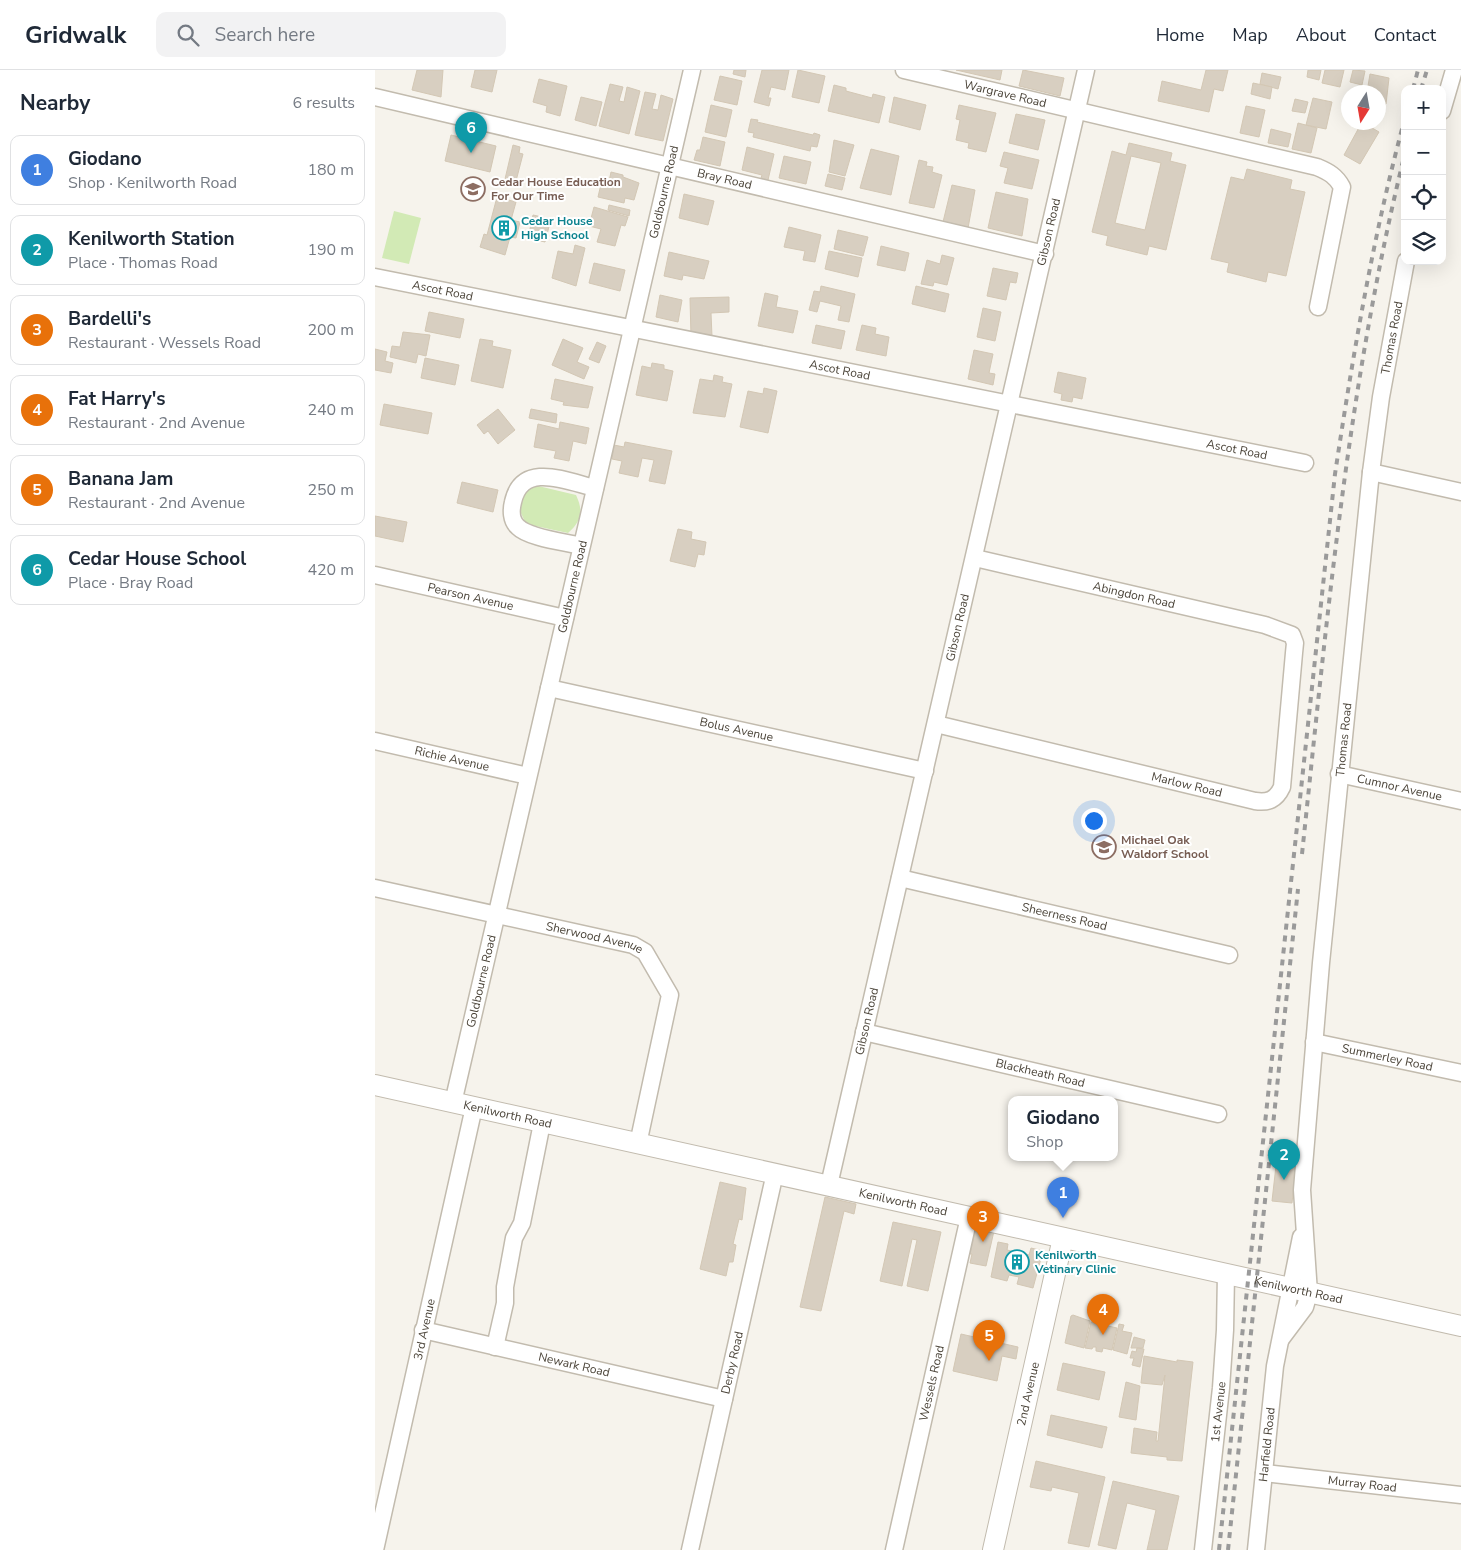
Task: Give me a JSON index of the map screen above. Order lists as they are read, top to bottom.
{
  "streets": {
    "street": [
      "Wargrave Road",
      "Bray Road",
      "Goldbourne Road",
      "Gibson Road",
      "Ascot Road",
      "Thomas Road",
      "Abingdon Road",
      "Pearson Avenue",
      "Bolus Avenue",
      "Richie Avenue",
      "Marlow Road",
      "Cumnor Avenue",
      "Sheerness Road",
      "Sherwood Avenue",
      "Summerley Road",
      "Blackheath Road",
      "Kenilworth Road",
      "3rd Avenue",
      "Derby Road",
      "Newark Road",
      "Wessels Road",
      "2nd Avenue",
      "1st Avenue",
      "Harfield Road",
      "Murray Road"
    ]
  },
  "crossings": [
    ["Wargrave Road", "Gibson Road"],
    ["Bray Road", "Goldbourne Road"],
    ["Bray Road", "Gibson Road"],
    ["Goldbourne Road", "Ascot Road"],
    ["Goldbourne Road", "Pearson Avenue"],
    ["Goldbourne Road", "Bolus Avenue"],
    ["Goldbourne Road", "Richie Avenue"],
    ["Goldbourne Road", "Sherwood Avenue"],
    ["Goldbourne Road", "Kenilworth Road"],
    ["Gibson Road", "Ascot Road"],
    ["Gibson Road", "Abingdon Road"],
    ["Gibson Road", "Bolus Avenue"],
    ["Gibson Road", "Marlow Road"],
    ["Gibson Road", "Sheerness Road"],
    ["Gibson Road", "Blackheath Road"],
    ["Gibson Road", "Kenilworth Road"],
    ["Thomas Road", "Cumnor Avenue"],
    ["Thomas Road", "Summerley Road"],
    ["Thomas Road", "Kenilworth Road"],
    ["Thomas Road", "Harfield Road"],
    ["Abingdon Road", "Marlow Road"],
    ["Sherwood Avenue", "Kenilworth Road"],
    ["Kenilworth Road", "3rd Avenue"],
    ["Kenilworth Road", "Derby Road"],
    ["Kenilworth Road", "Wessels Road"],
    ["Kenilworth Road", "2nd Avenue"],
    ["Kenilworth Road", "1st Avenue"],
    ["Kenilworth Road", "Harfield Road"],
    ["3rd Avenue", "Newark Road"],
    ["Derby Road", "Newark Road"],
    ["Harfield Road", "Murray Road"]
  ],
  "places": {
    "school or university": ["Cedar House Education For Our Time", "Michael Oak Waldorf School"],
    "building": ["Cedar House High School", "Kenilworth Vetinary Clinic"]
  },
  "north": "bottom",
  "page": {
    "header": "Gridwalk",
    "search": "Search here",
    "nav": [
      "Home",
      "Map",
      "About",
      "Contact"
    ],
    "heading": ["Nearby", "6 results"],
    "map_buttons": ["+", "−"],
    "pins": [
      "6",
      "2",
      "1",
      "3",
      "4",
      "5"
    ],
    "list": [
      {
        "mark": "1",
        "name": "Giodano",
        "note": "Shop · Kenilworth Road",
        "value": "180 m"
      },
      {
        "mark": "2",
        "name": "Kenilworth Station",
        "note": "Place · Thomas Road",
        "value": "190 m"
      },
      {
        "mark": "3",
        "name": "Bardelli's",
        "note": "Restaurant · Wessels Road",
        "value": "200 m"
      },
      {
        "mark": "4",
        "name": "Fat Harry's",
        "note": "Restaurant · 2nd Avenue",
        "value": "240 m"
      },
      {
        "mark": "5",
        "name": "Banana Jam",
        "note": "Restaurant · 2nd Avenue",
        "value": "250 m"
      },
      {
        "mark": "6",
        "name": "Cedar House School",
        "note": "Place · Bray Road",
        "value": "420 m"
      }
    ],
    "popup": ["Giodano", "Shop"]
  }
}
